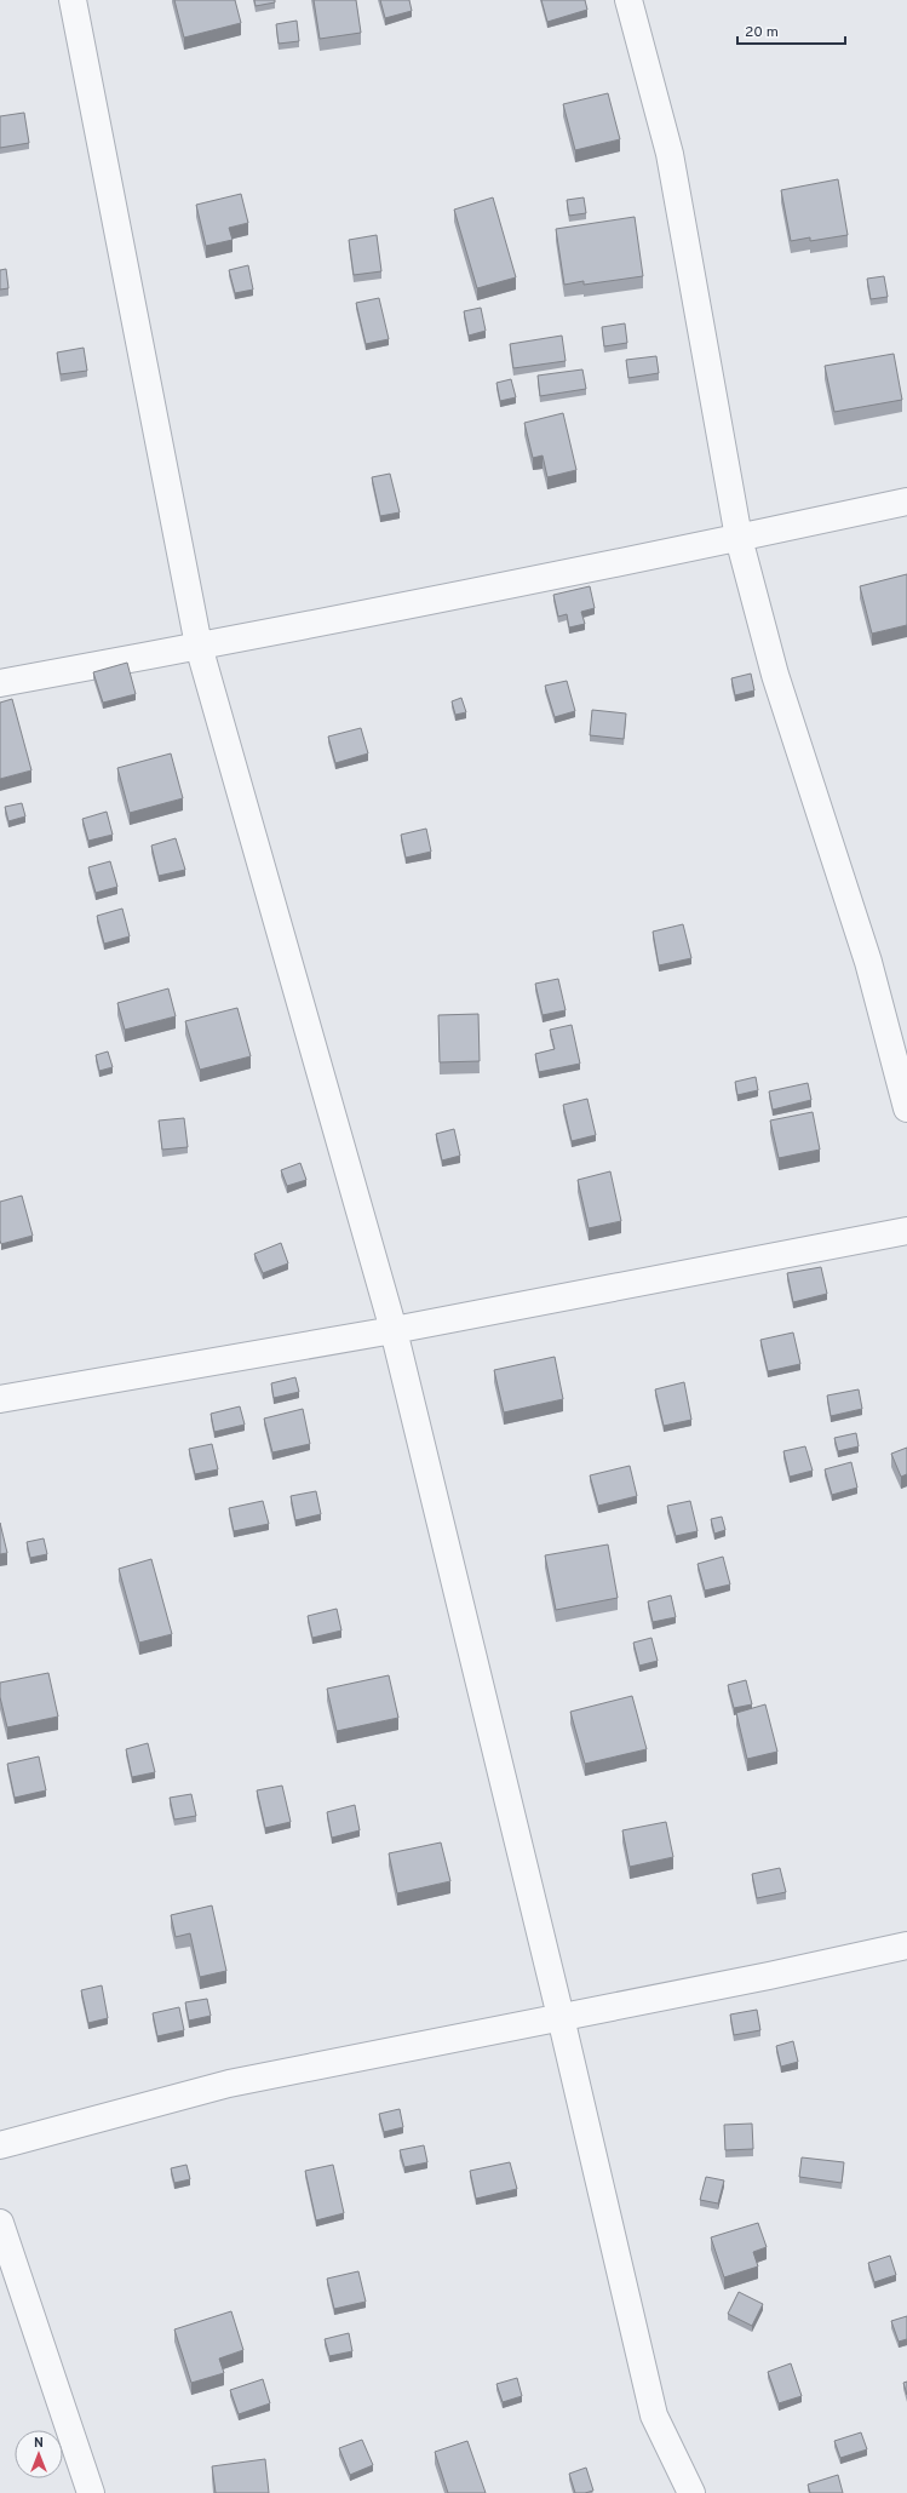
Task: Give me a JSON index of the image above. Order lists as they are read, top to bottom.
{
  "scale_bar": "20 m",
  "north": "top"
}
